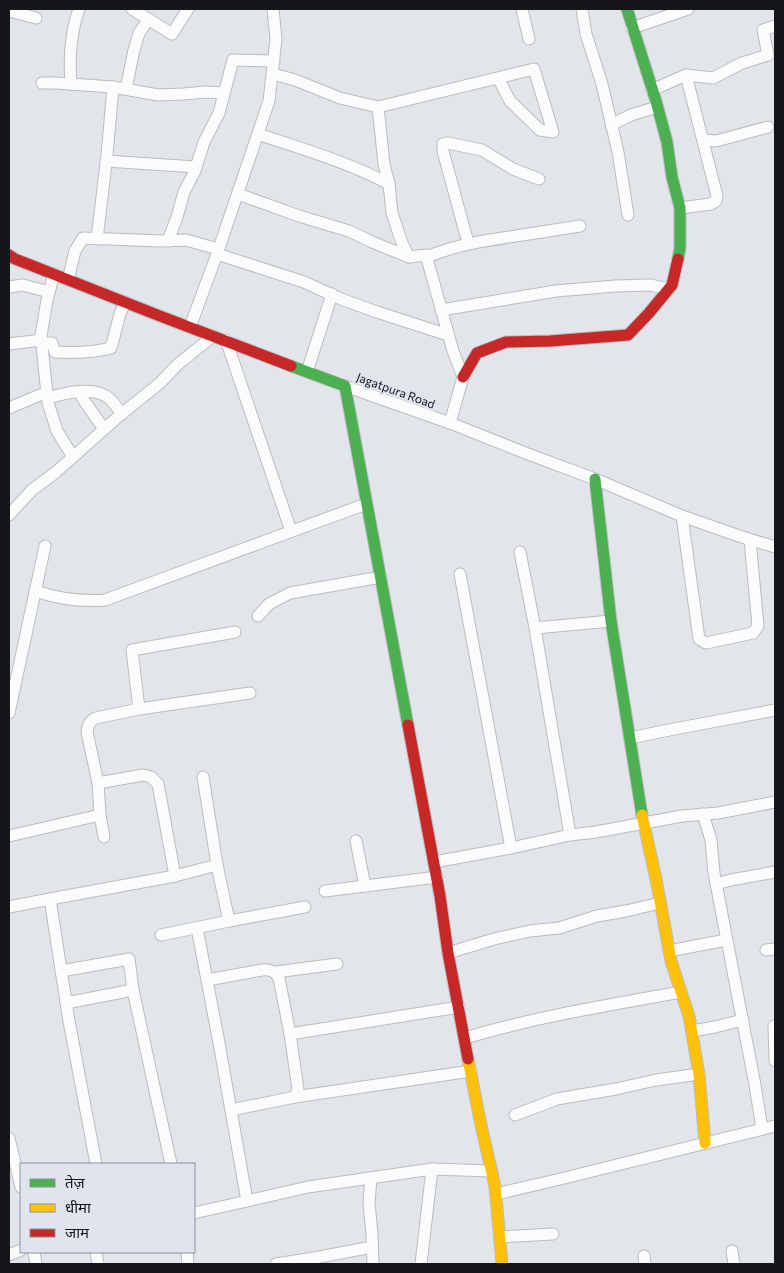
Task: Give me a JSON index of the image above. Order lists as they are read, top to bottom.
{
  "streets": {
    "street": ["Jagatpura Road"]
  },
  "legend": ["तेज़", "धीमा", "जाम"]
}
